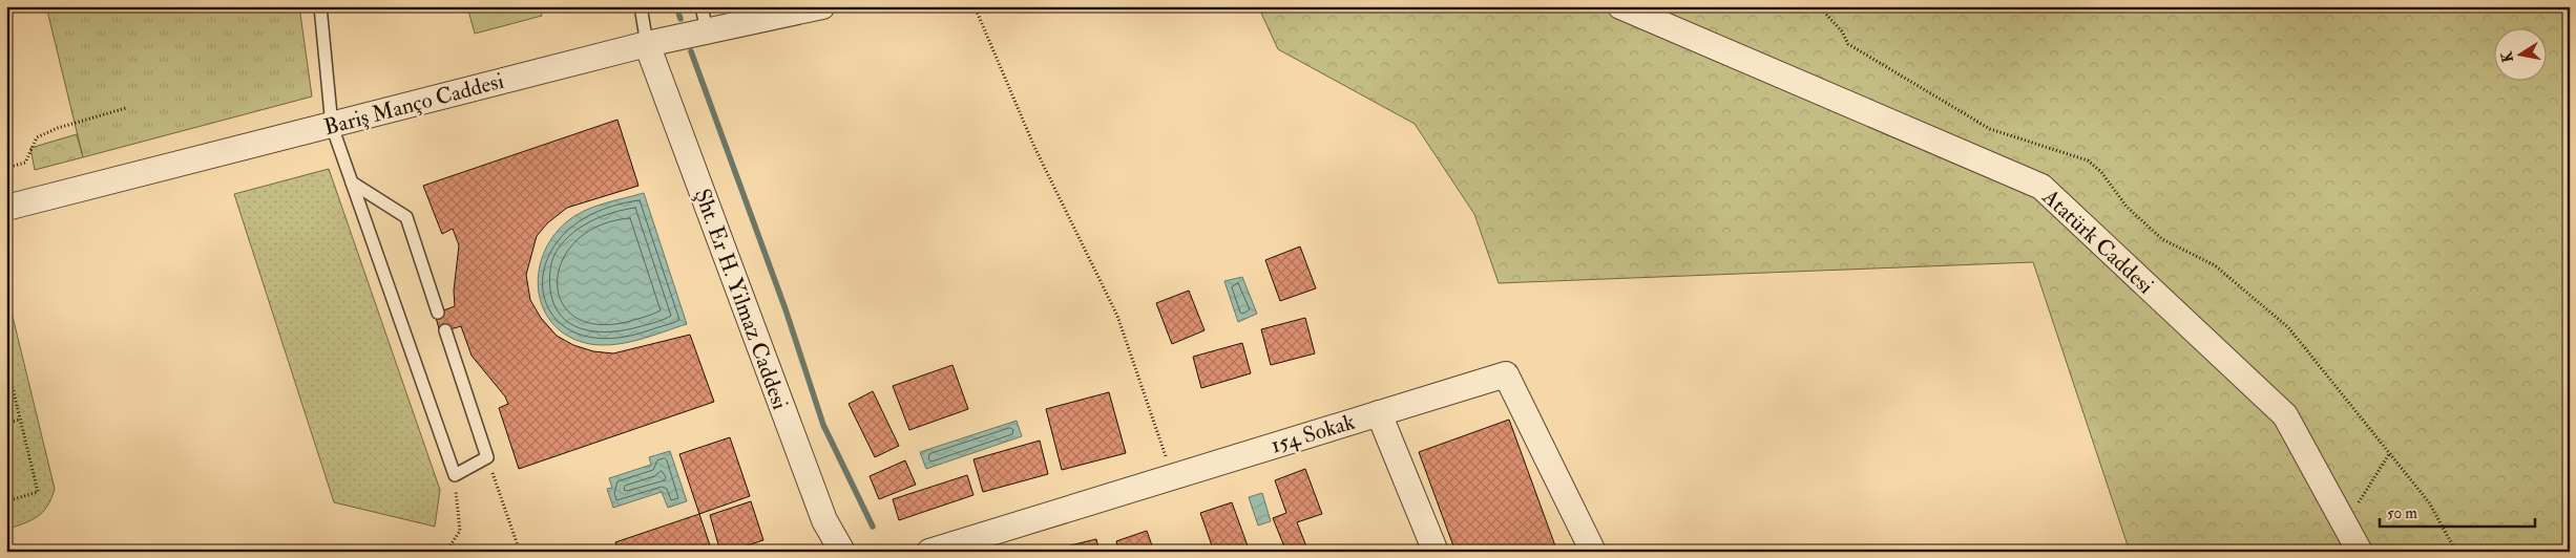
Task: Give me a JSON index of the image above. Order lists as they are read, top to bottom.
{
  "streets": {
    "street": [
      "Bariş Manço Caddesi",
      "Atatürk Caddesi",
      "Şht. Er H. Yilmaz Caddesi",
      "154 Sokak"
    ]
  },
  "crossings": [
    ["Bariş Manço Caddesi", "Şht. Er H. Yilmaz Caddesi"]
  ],
  "scale_bar": "50 m",
  "north": "left"
}
